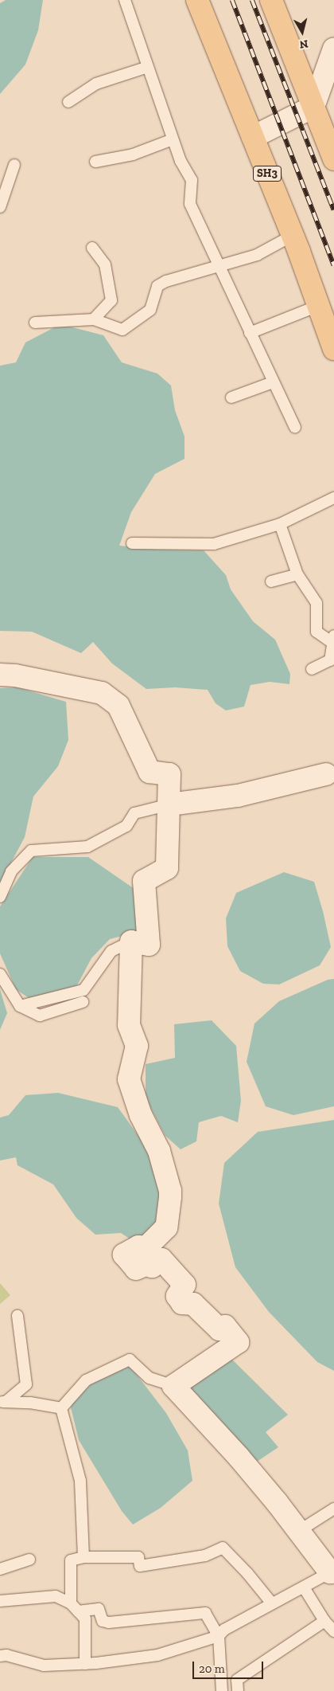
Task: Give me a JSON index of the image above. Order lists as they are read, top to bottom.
{
  "streets": {
    "main road": ["SH3"]
  },
  "scale_bar": "20 m",
  "north": "bottom"
}
